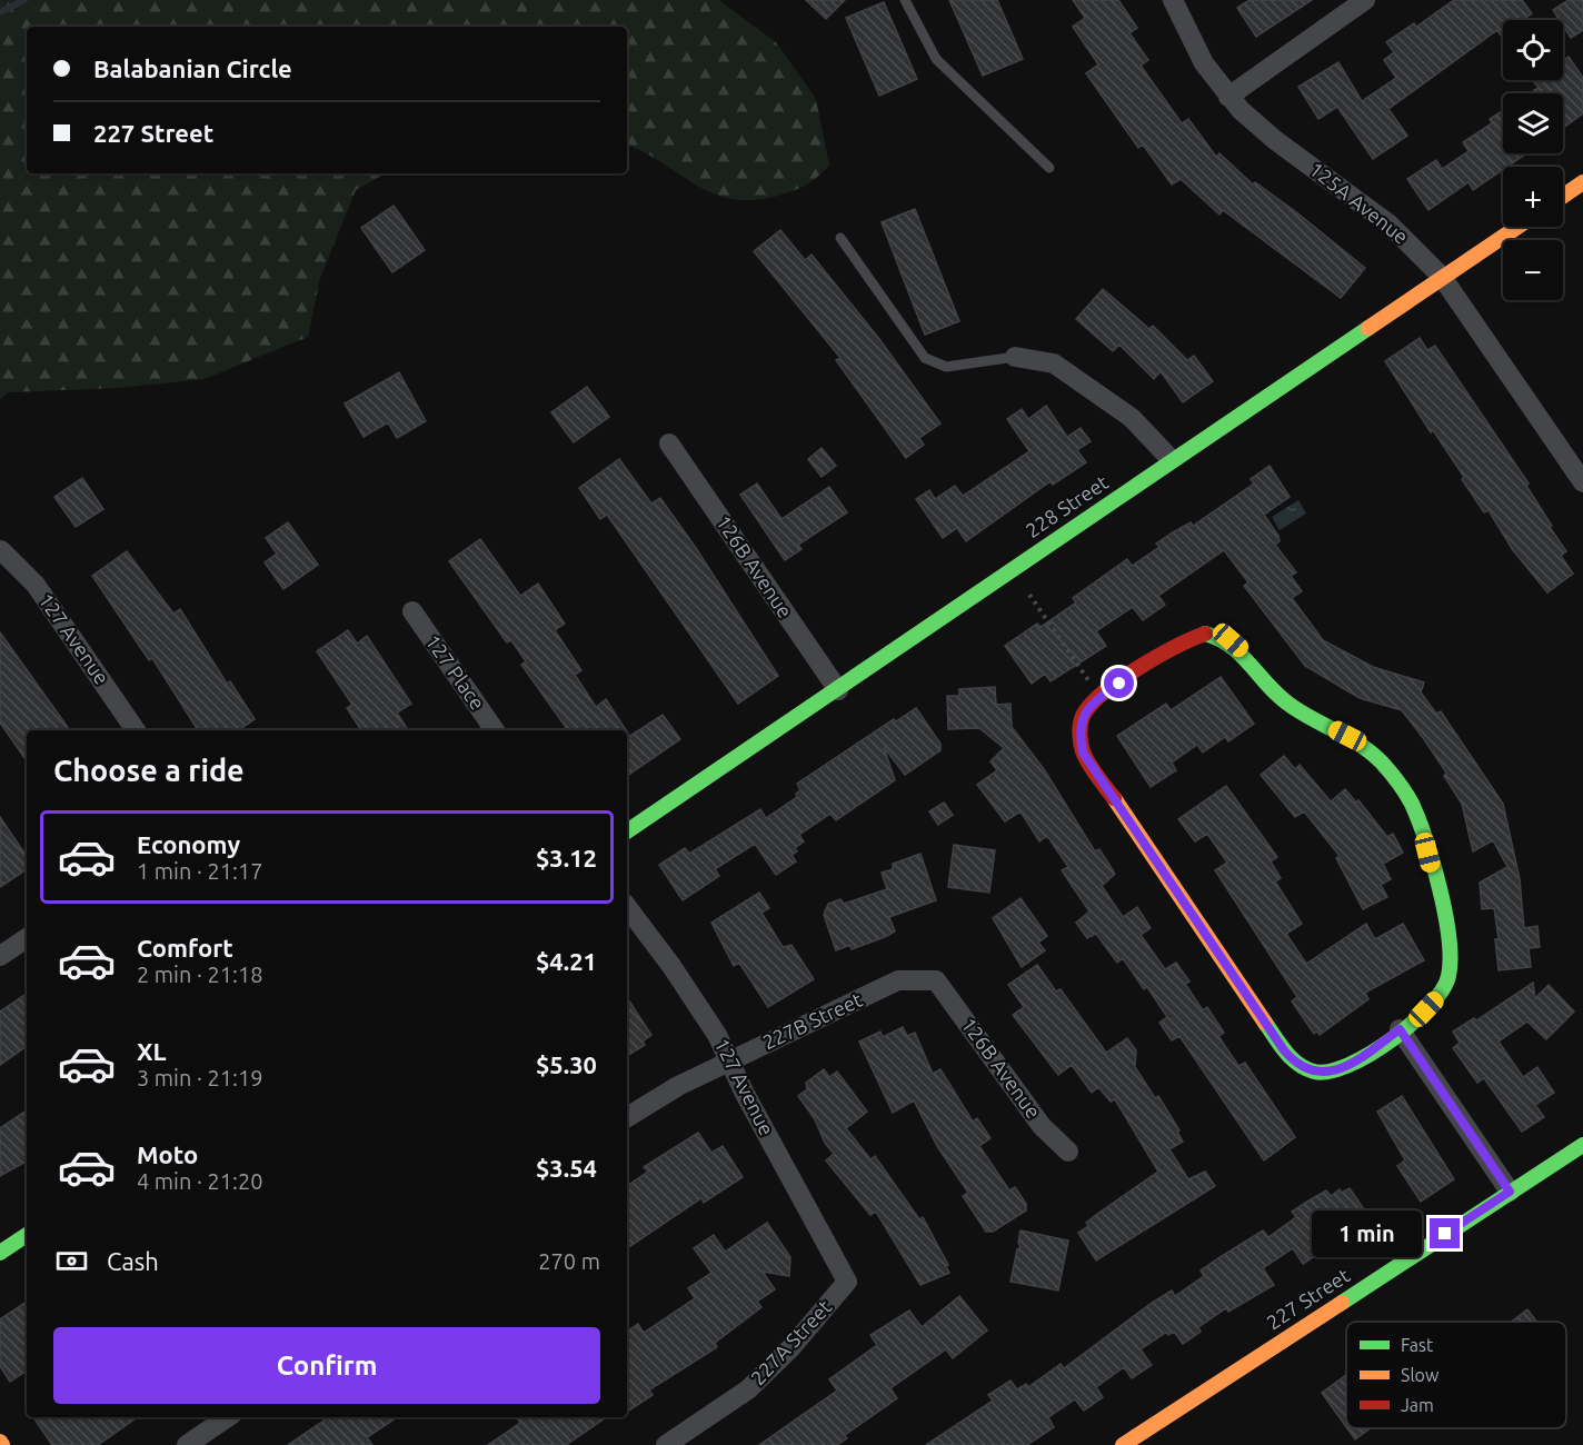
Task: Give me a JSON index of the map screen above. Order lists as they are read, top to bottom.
{
  "streets": {
    "street": [
      "125A Avenue",
      "228 Street",
      "126B Avenue",
      "127 Avenue",
      "127 Place",
      "227B Street",
      "227 Street",
      "227A Street"
    ]
  },
  "crossings": [
    ["125A Avenue", "228 Street"],
    ["228 Street", "126B Avenue"],
    ["126B Avenue", "227B Street"],
    ["127 Avenue", "227B Street"],
    ["127 Avenue", "227A Street"]
  ],
  "legend": ["Fast", "Slow", "Jam"],
  "page": {
    "map_buttons": ["+", "−"],
    "banner": ["Balabanian Circle", "227 Street"],
    "heading": "Choose a ride",
    "list": [
      {
        "name": "Economy",
        "note": "1 min · 21:17",
        "value": "$3.12"
      },
      {
        "name": "Comfort",
        "note": "2 min · 21:18",
        "value": "$4.21"
      },
      {
        "name": "XL",
        "note": "3 min · 21:19",
        "value": "$5.30"
      },
      {
        "name": "Moto",
        "note": "4 min · 21:20",
        "value": "$3.54"
      }
    ],
    "bubble": "1 min",
    "pay": ["Cash", "270 m"],
    "buttons": "Confirm"
  }
}
